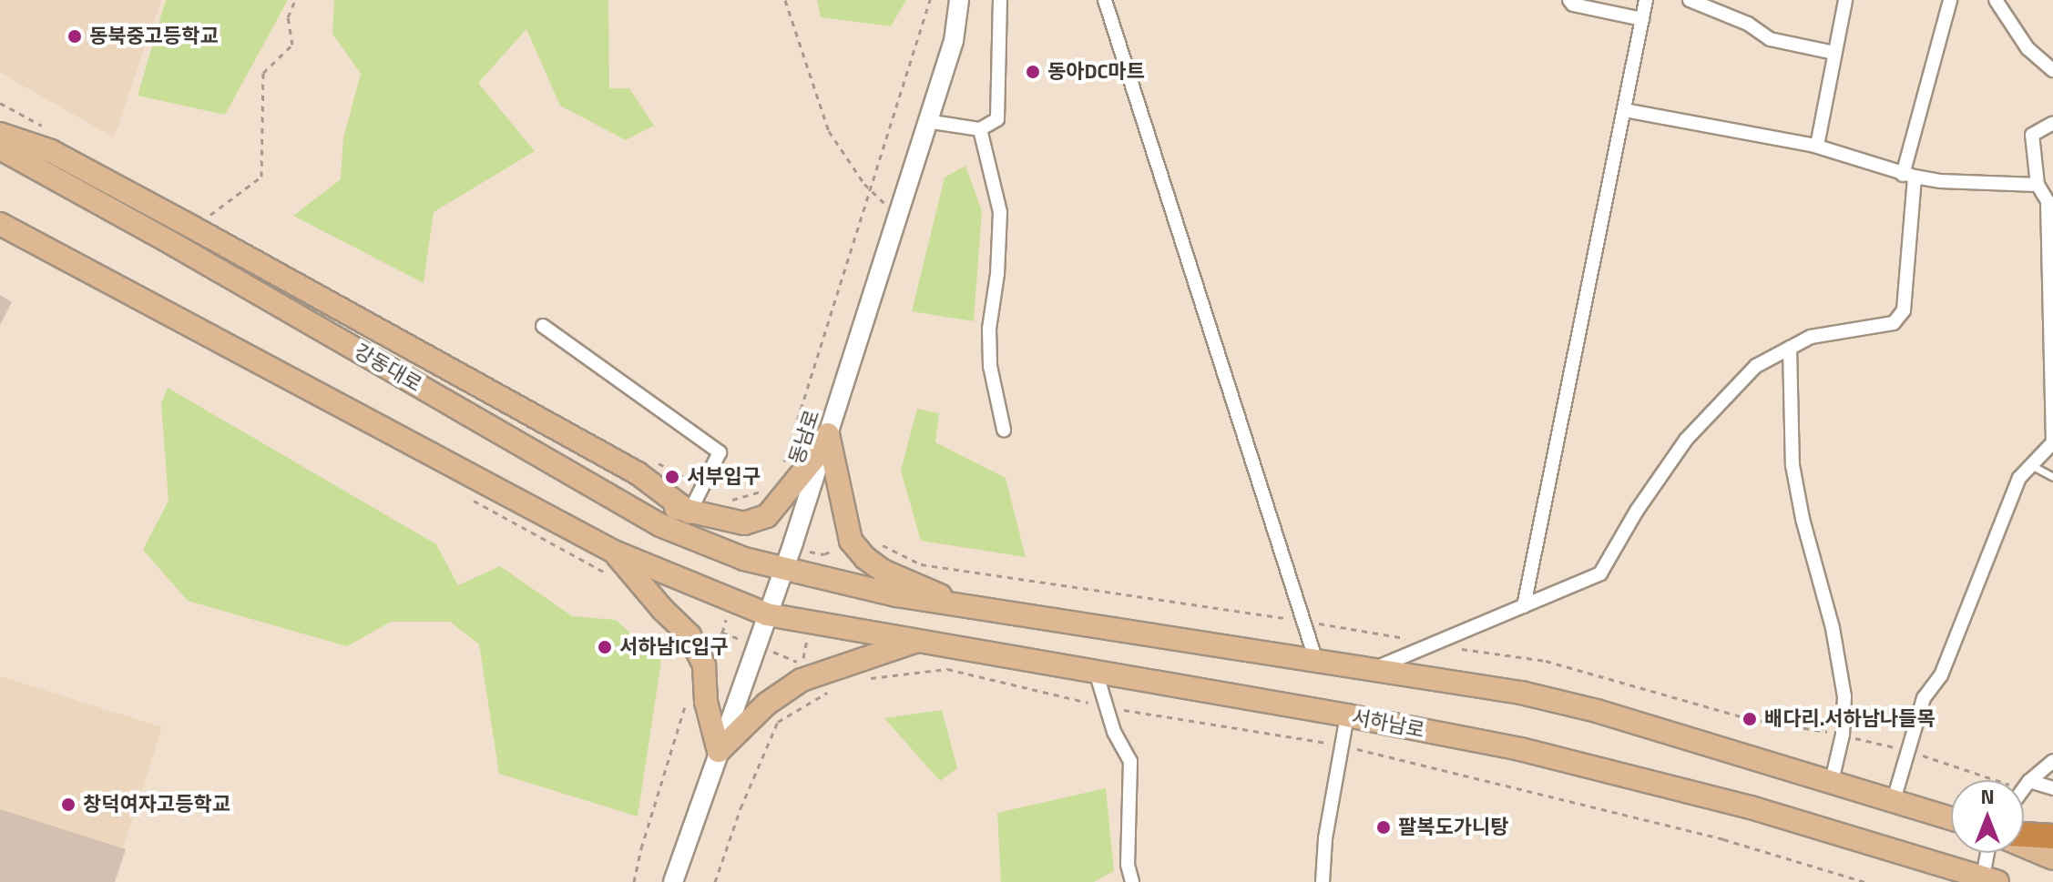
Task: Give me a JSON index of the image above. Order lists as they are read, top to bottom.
{
  "streets": {
    "main road": ["강동대로", "동남로", "서하남로"]
  },
  "crossings": [
    ["강동대로", "동남로"],
    ["동남로", "서하남로"]
  ],
  "places": [
    "동북중고등학교",
    "동아DC마트",
    "서부입구",
    "서하남IC입구",
    "배다리.서하남나들목",
    "창덕여자고등학교",
    "팔복도가니탕"
  ],
  "north": "top"
}
